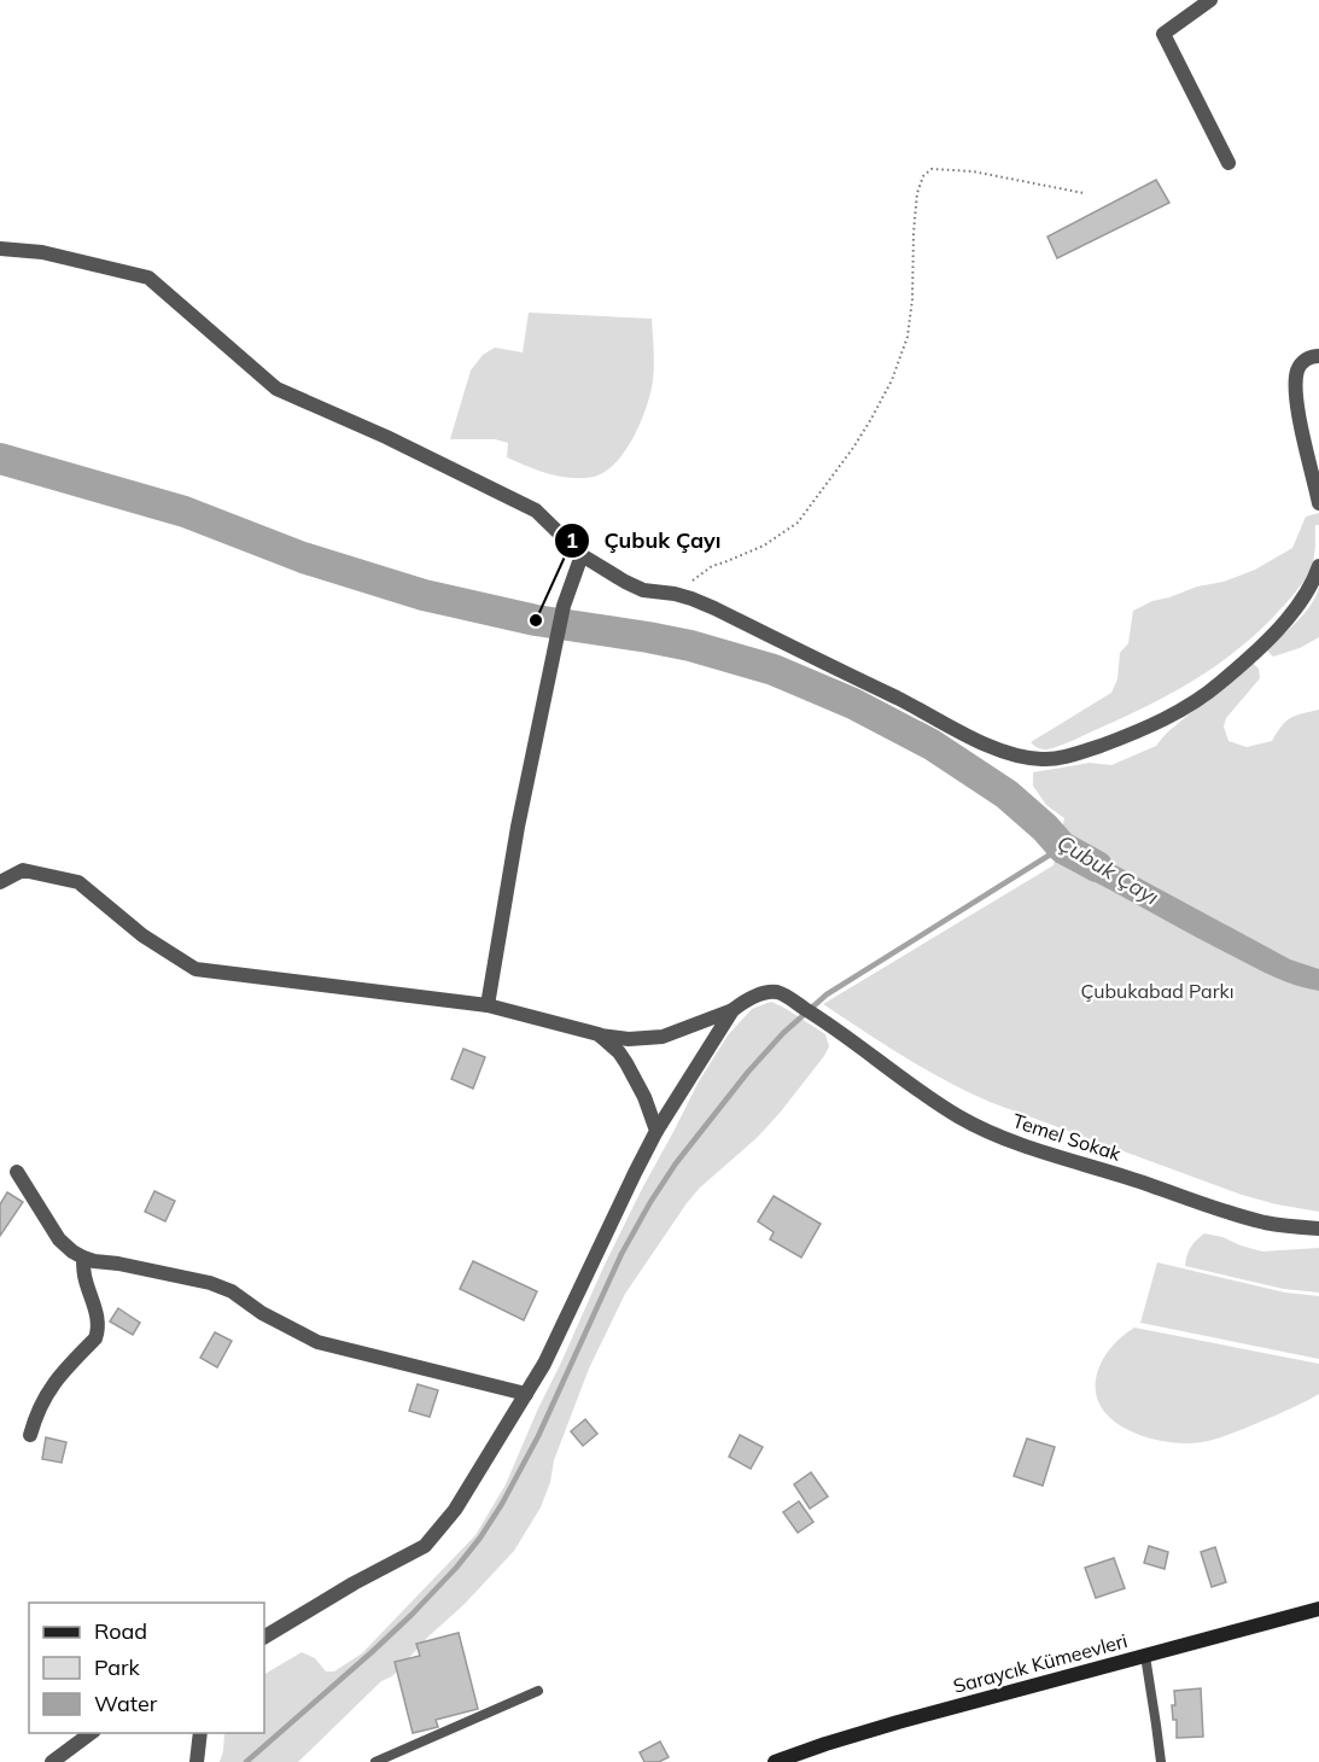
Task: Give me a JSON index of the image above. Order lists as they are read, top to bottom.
{
  "streets": {
    "main road": ["Saraycık Kümeevleri"],
    "street": ["Temel Sokak"]
  },
  "water": ["Çubuk Çayı"],
  "parks": ["Çubukabad Parkı"],
  "places": ["Çubuk Çayı"],
  "legend": ["Road", "Park", "Water"]
}
